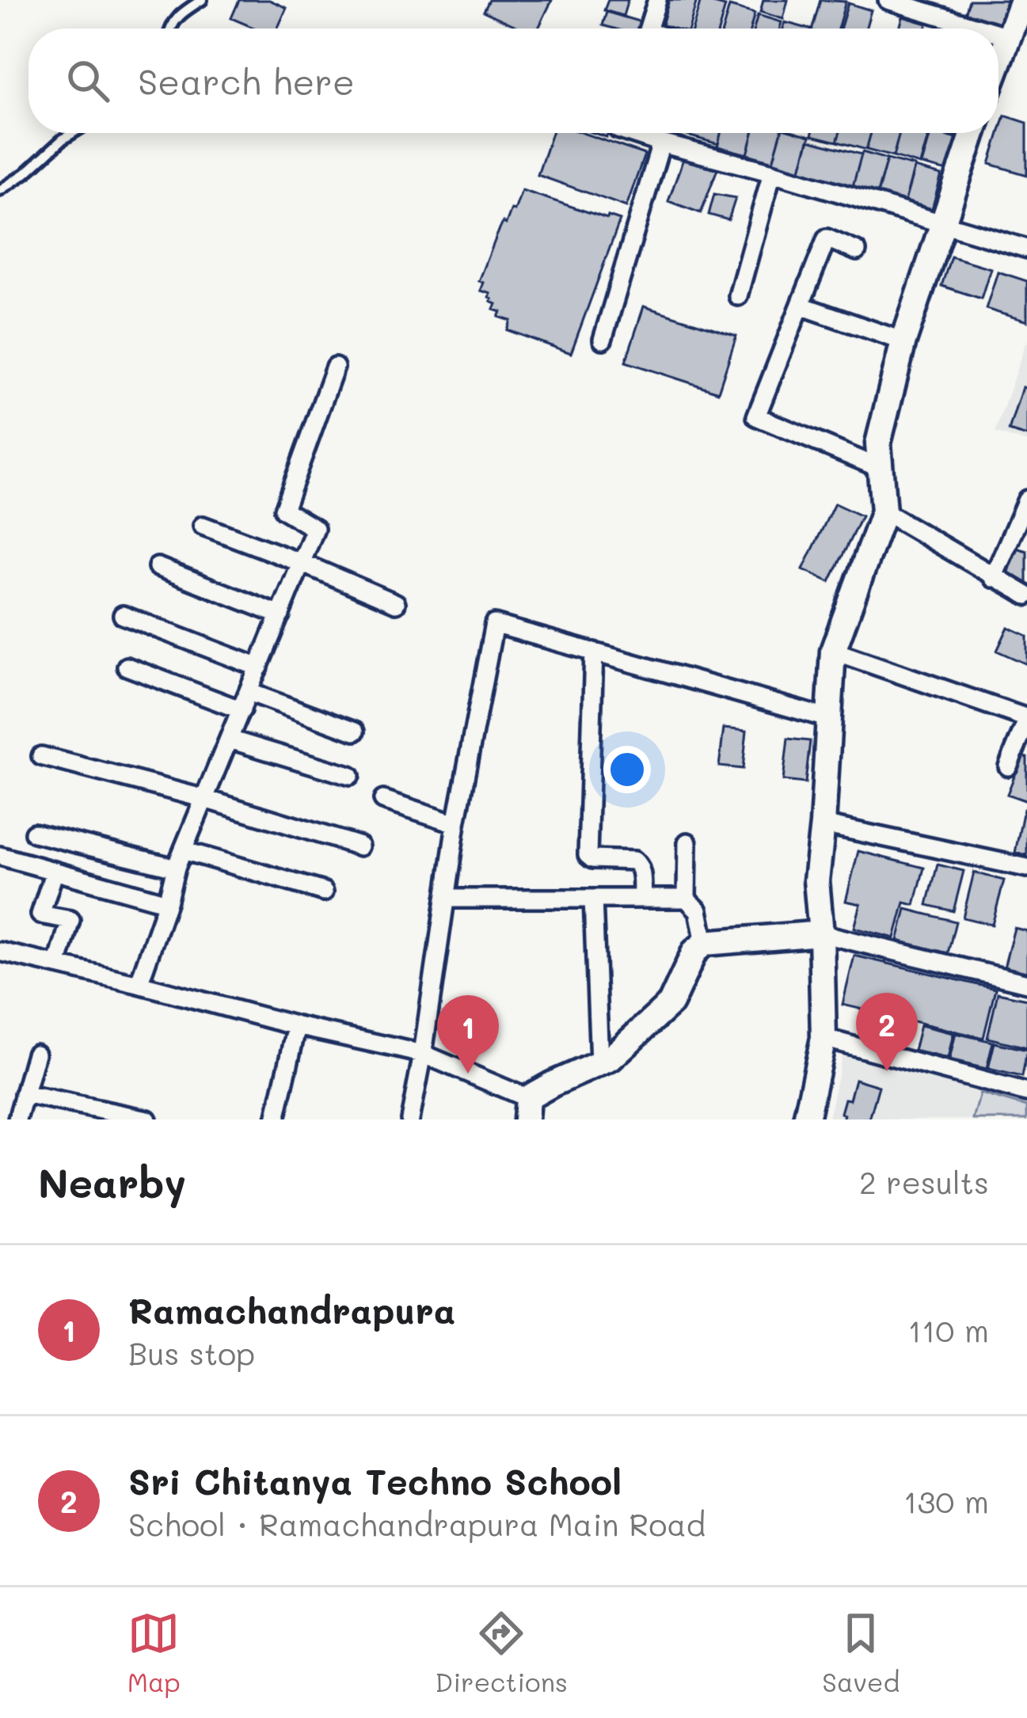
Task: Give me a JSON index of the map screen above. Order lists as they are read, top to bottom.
{
  "page": {
    "search": "Search here",
    "pins": ["2", "1"],
    "heading": ["Nearby", "2 results"],
    "list": [
      {
        "mark": "1",
        "name": "Ramachandrapura",
        "note": "Bus stop",
        "value": "110 m"
      },
      {
        "mark": "2",
        "name": "Sri Chitanya Techno School",
        "note": "School · Ramachandrapura Main Road",
        "value": "130 m"
      }
    ],
    "nav": ["Map", "Directions", "Saved"]
  }
}
